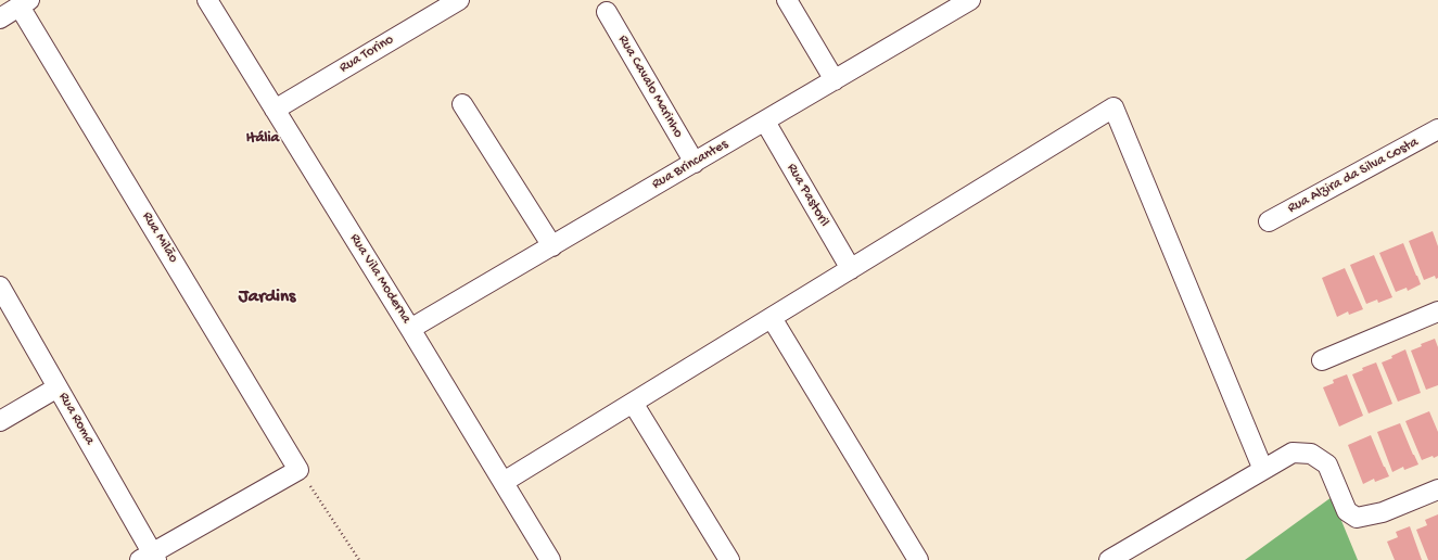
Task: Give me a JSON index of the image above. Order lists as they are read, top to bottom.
{
  "streets": {
    "street": [
      "Rua Torino",
      "Rua Cavalo Marinho",
      "Rua Brincantes",
      "Rua Alzira da Silva Costa",
      "Rua Pastoril",
      "Rua Milão",
      "Rua Vila Moderna",
      "Rua Roma"
    ]
  },
  "crossings": [
    ["Rua Torino", "Rua Vila Moderna"],
    ["Rua Cavalo Marinho", "Rua Brincantes"],
    ["Rua Brincantes", "Rua Pastoril"],
    ["Rua Brincantes", "Rua Vila Moderna"]
  ],
  "districts": ["Itália", "Jardins"]
}
